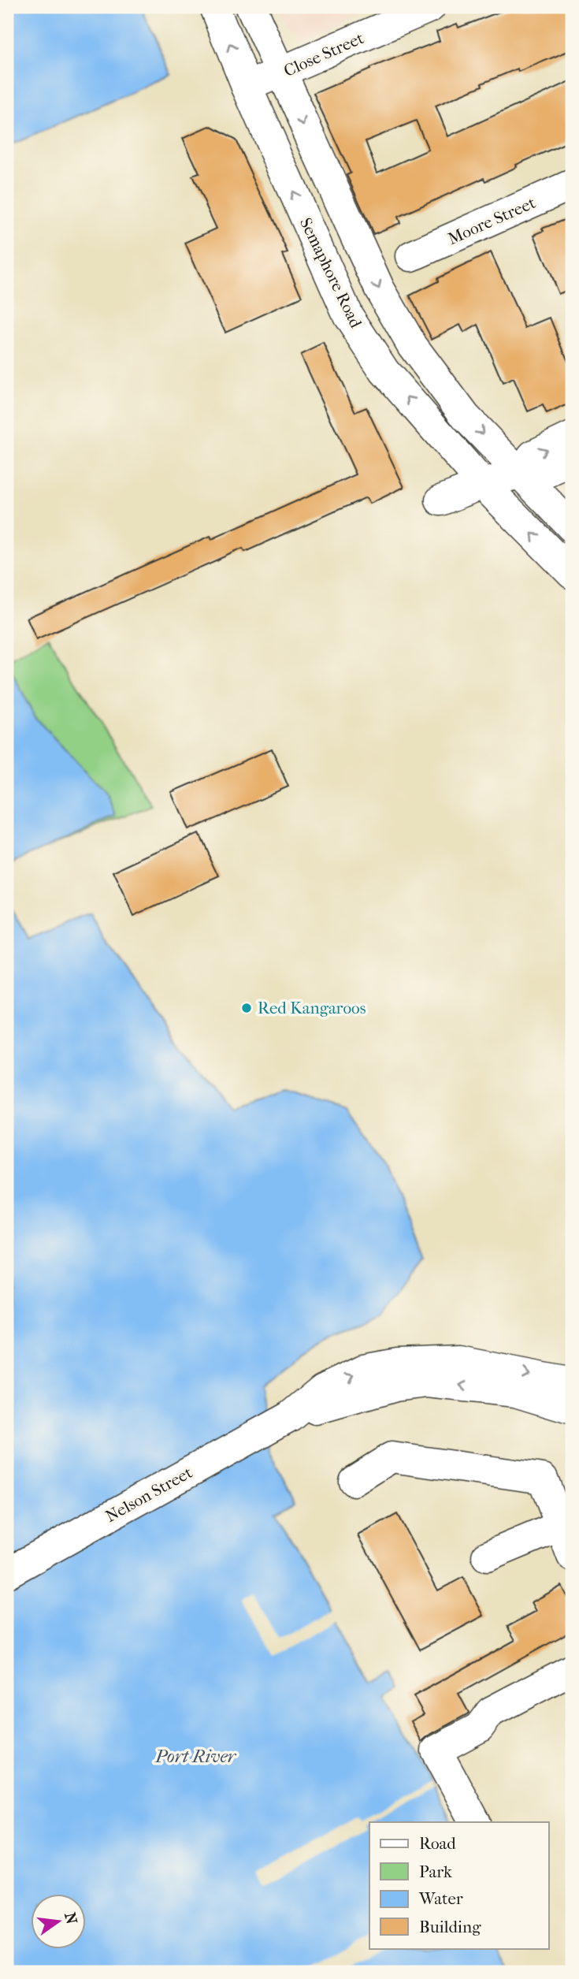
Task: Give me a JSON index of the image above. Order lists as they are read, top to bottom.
{
  "streets": {
    "main road": [
      "Close Street",
      "Moore Street",
      "Semaphore Road",
      "Nelson Street"
    ]
  },
  "crossings": [
    ["Close Street", "Semaphore Road"]
  ],
  "water": ["Port River"],
  "places": ["Red Kangaroos"],
  "legend": [
    "Road",
    "Park",
    "Water",
    "Building"
  ],
  "north": "right"
}
